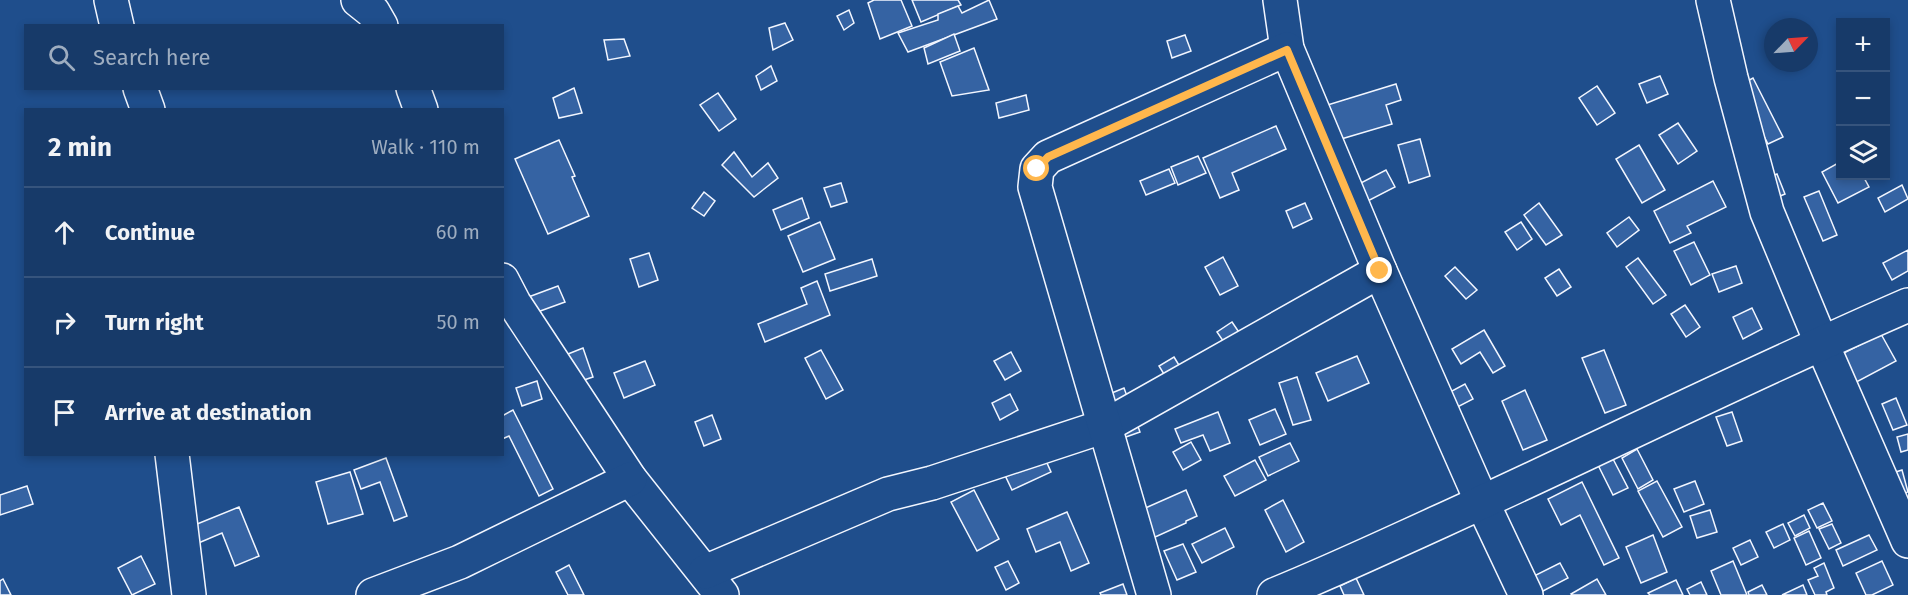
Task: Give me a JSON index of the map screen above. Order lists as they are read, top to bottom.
{
  "north": "top right",
  "page": {
    "map_buttons": ["+", "−"],
    "search": "Search here",
    "heading": ["2 min", "Walk · 110 m"],
    "list": [
      ["Continue", "60 m"],
      ["Turn right", "50 m"],
      "Arrive at destination"
    ]
  }
}
